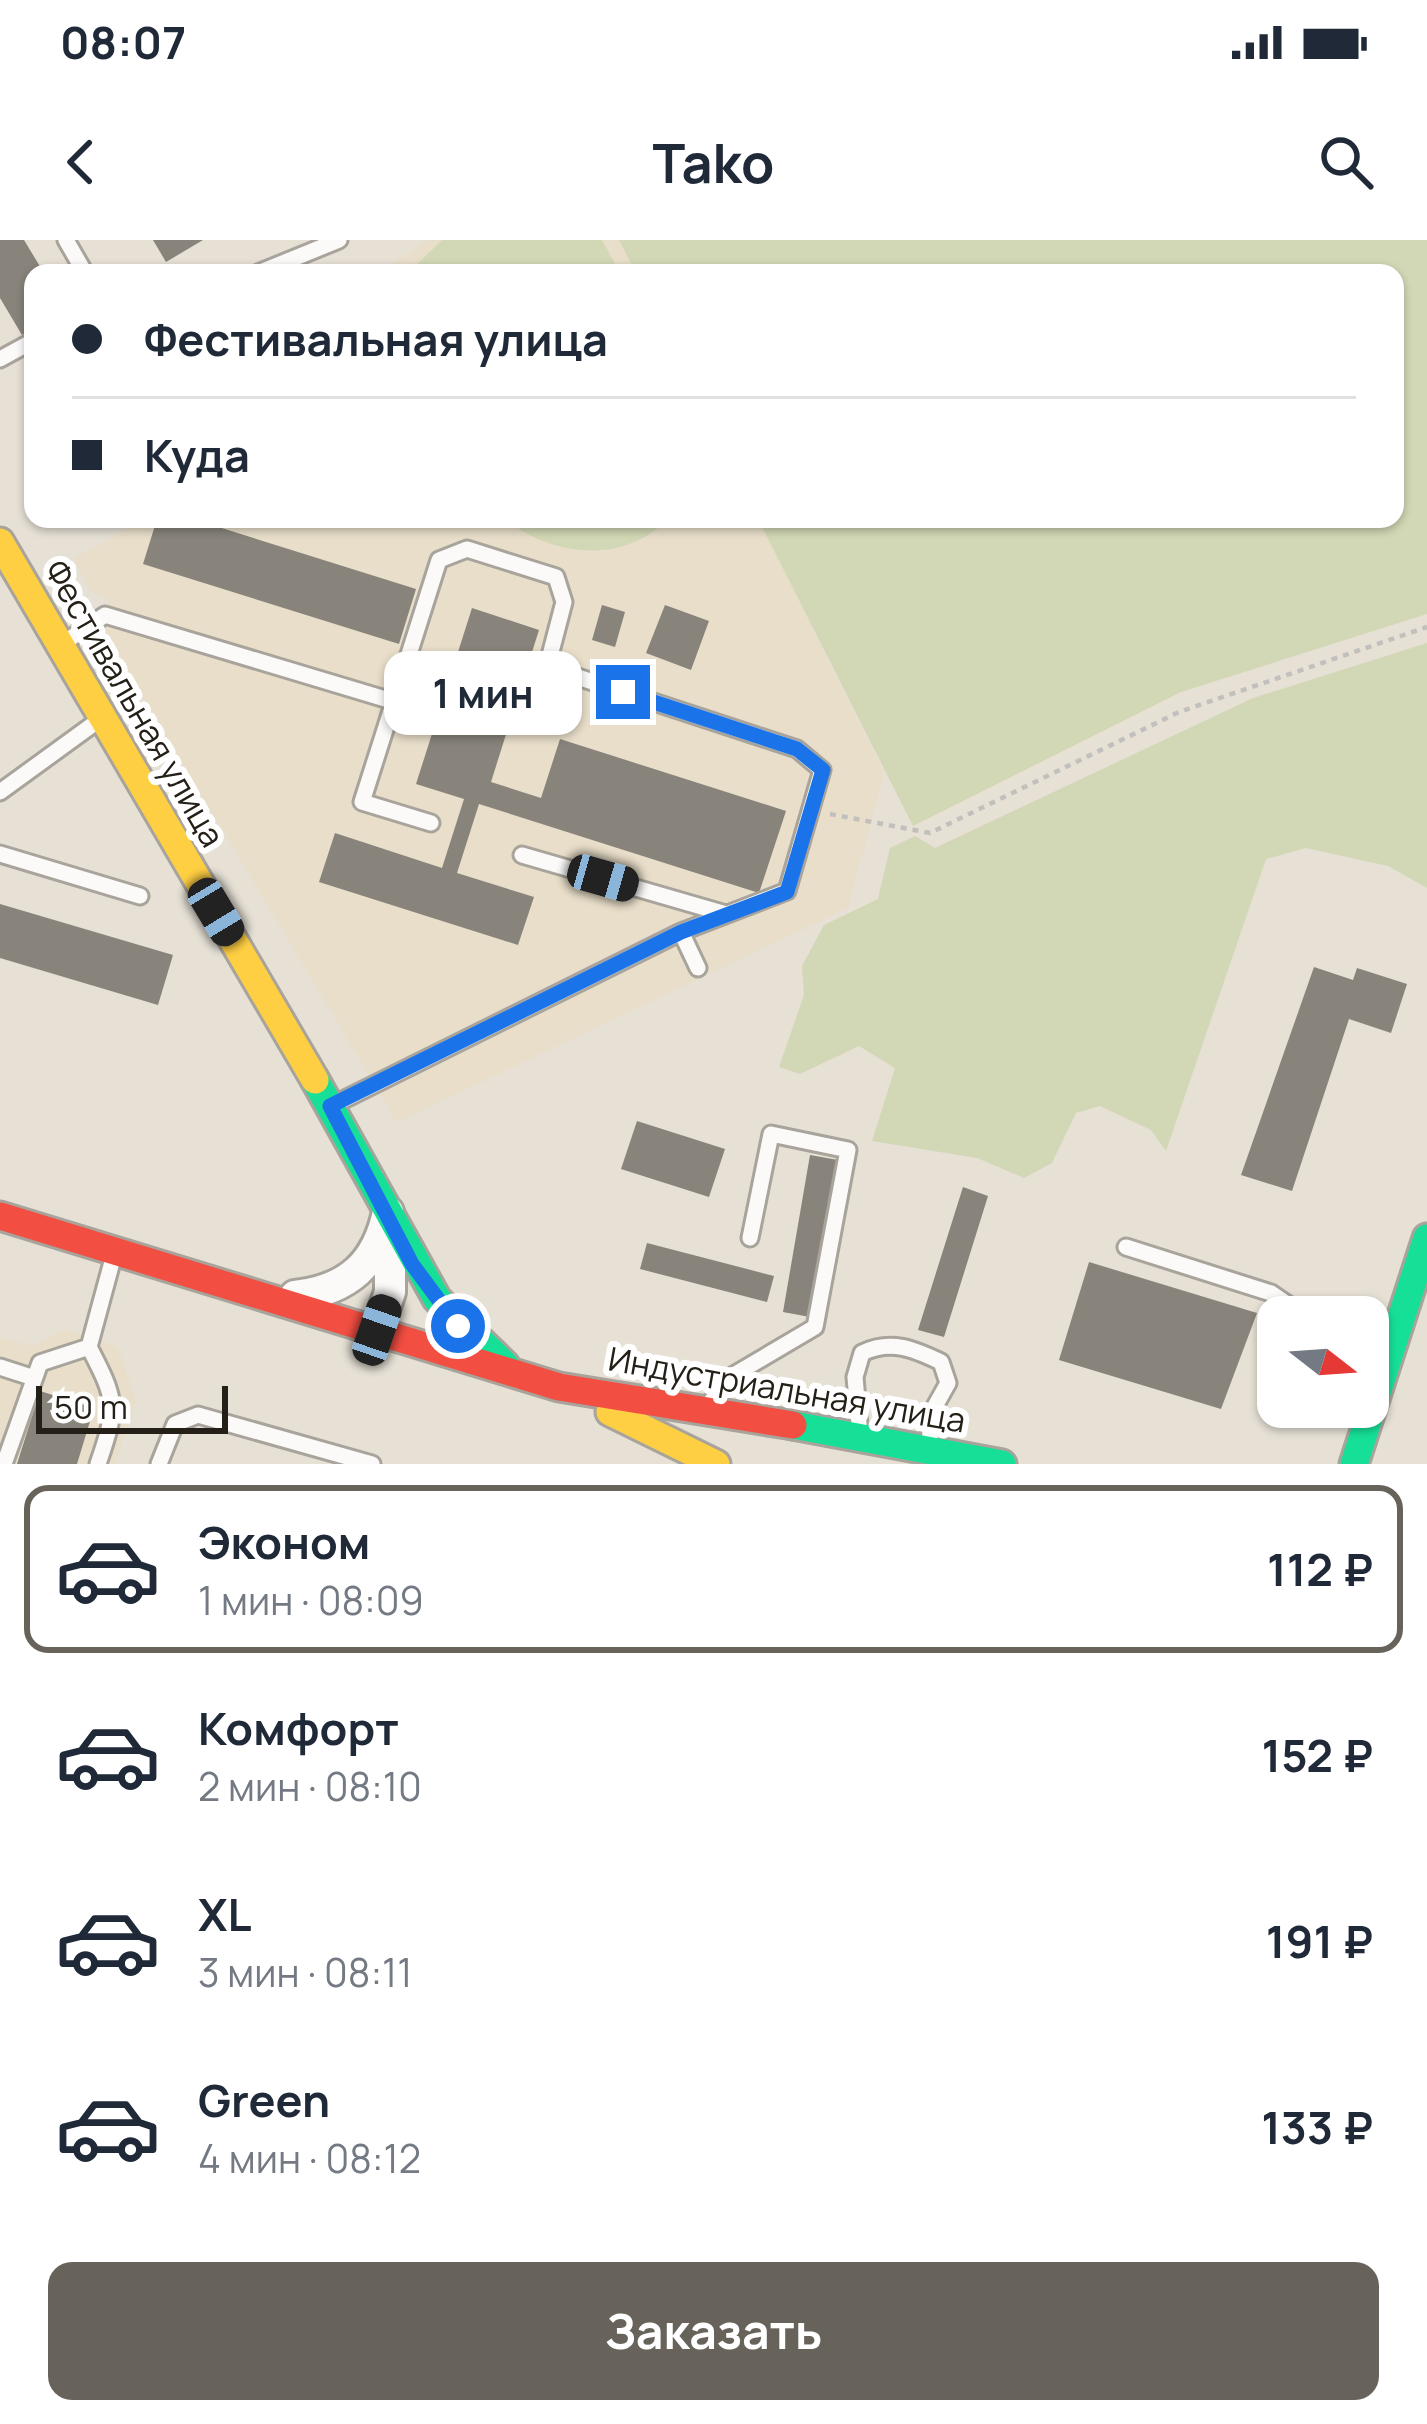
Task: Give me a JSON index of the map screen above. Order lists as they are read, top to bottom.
{
  "streets": {
    "main road": ["Фестивальная улица", "Индустриальная улица"]
  },
  "crossings": [
    ["Фестивальная улица", "Индустриальная улица"]
  ],
  "scale_bar": "50 m",
  "north": "right",
  "page": {
    "status": "08:07",
    "header": "Tako",
    "banner": ["Фестивальная улица", "Куда"],
    "bubble": "1 мин",
    "scale": "50 m",
    "list": [
      {
        "name": "Эконом",
        "note": "1 мин · 08:09",
        "value": "112 ₽"
      },
      {
        "name": "Комфорт",
        "note": "2 мин · 08:10",
        "value": "152 ₽"
      },
      {
        "name": "XL",
        "note": "3 мин · 08:11",
        "value": "191 ₽"
      },
      {
        "name": "Green",
        "note": "4 мин · 08:12",
        "value": "133 ₽"
      }
    ],
    "buttons": "Заказать"
  }
}
